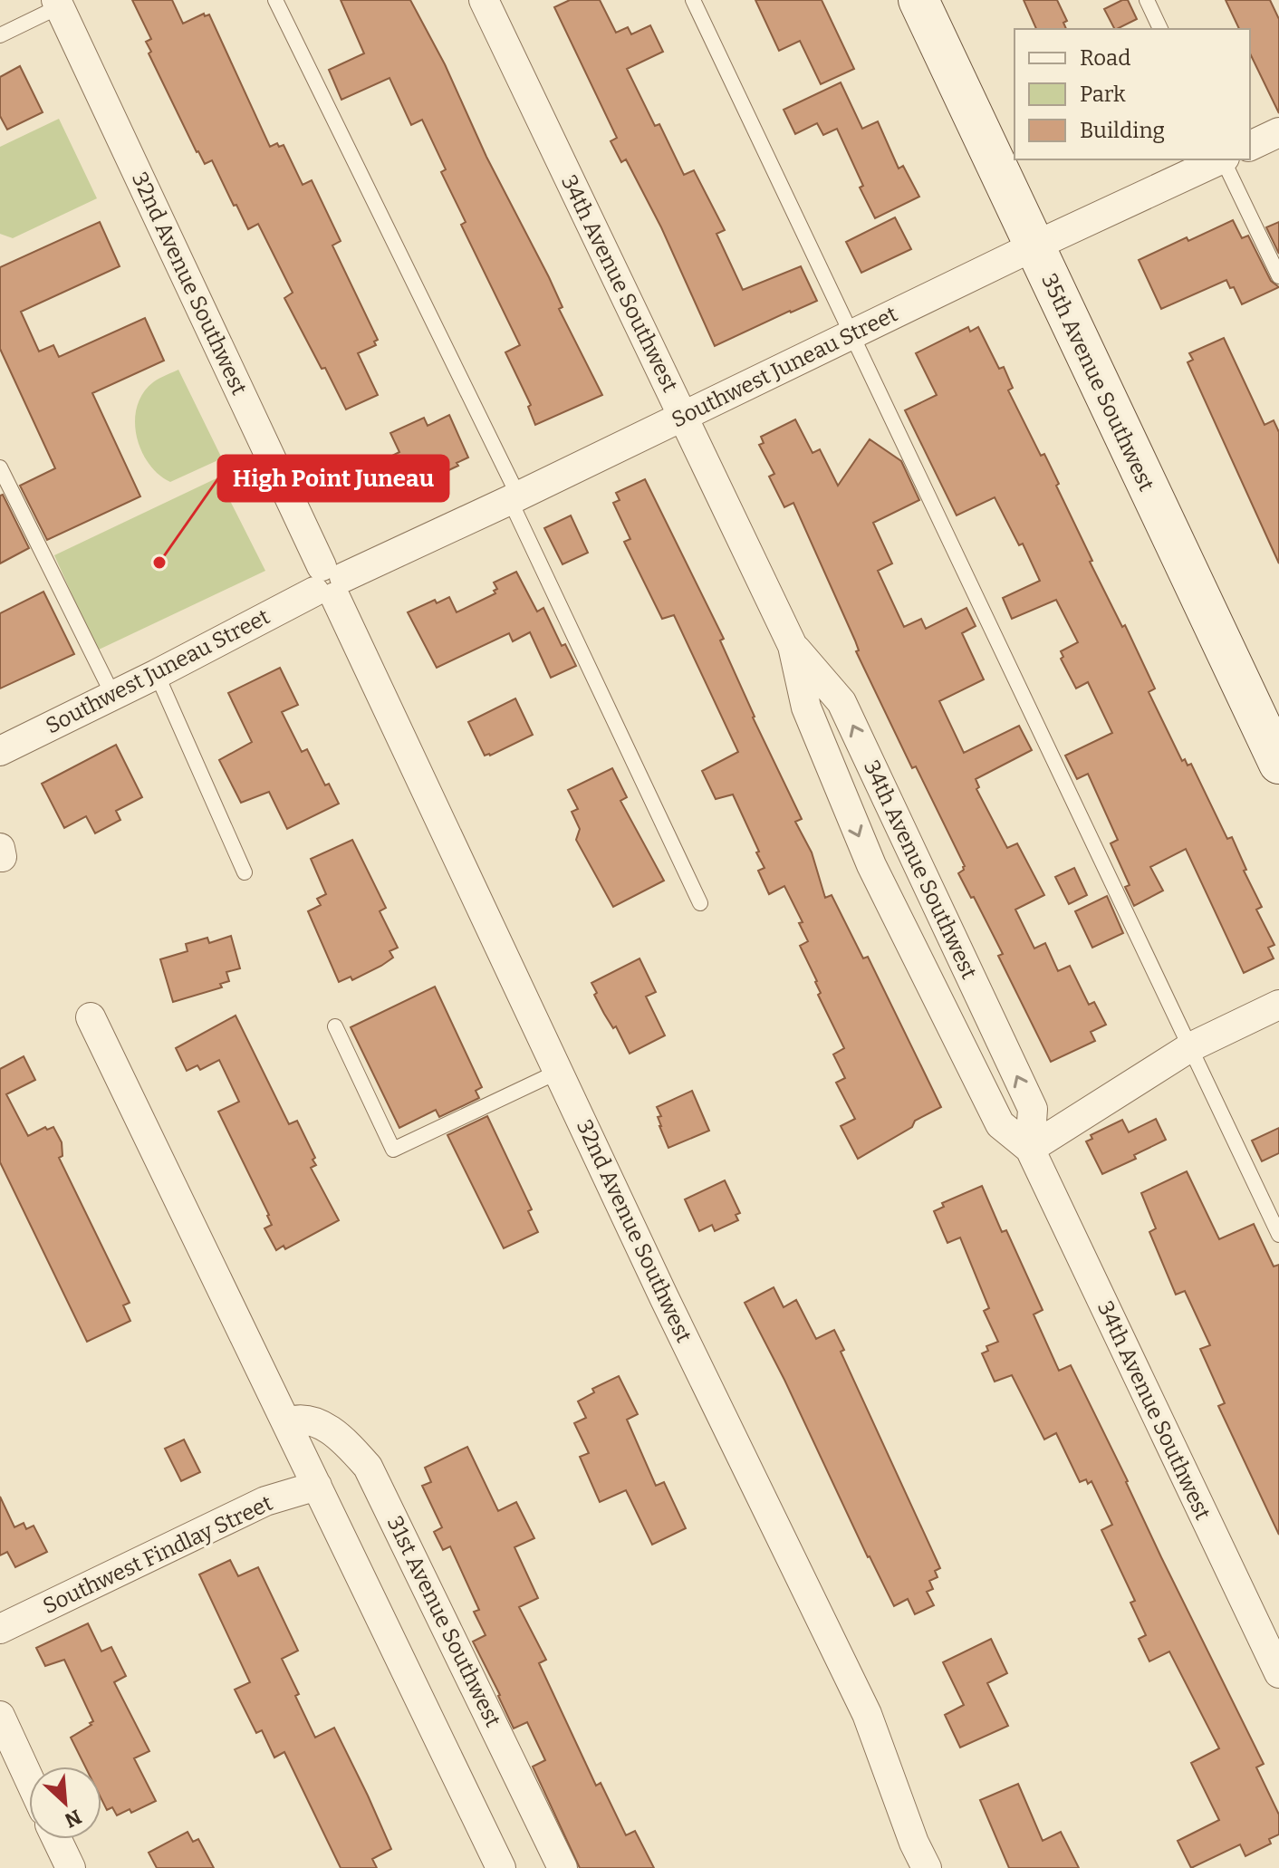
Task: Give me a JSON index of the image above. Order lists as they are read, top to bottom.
{
  "streets": {
    "main road": ["35th Avenue Southwest"],
    "street": [
      "32nd Avenue Southwest",
      "34th Avenue Southwest",
      "Southwest Juneau Street",
      "Southwest Findlay Street",
      "31st Avenue Southwest"
    ]
  },
  "crossings": [
    ["32nd Avenue Southwest", "Southwest Juneau Street"],
    ["34th Avenue Southwest", "Southwest Juneau Street"],
    ["Southwest Juneau Street", "35th Avenue Southwest"]
  ],
  "places": ["High Point Juneau"],
  "legend": ["Road", "Park", "Building"],
  "north": "bottom right"
}
